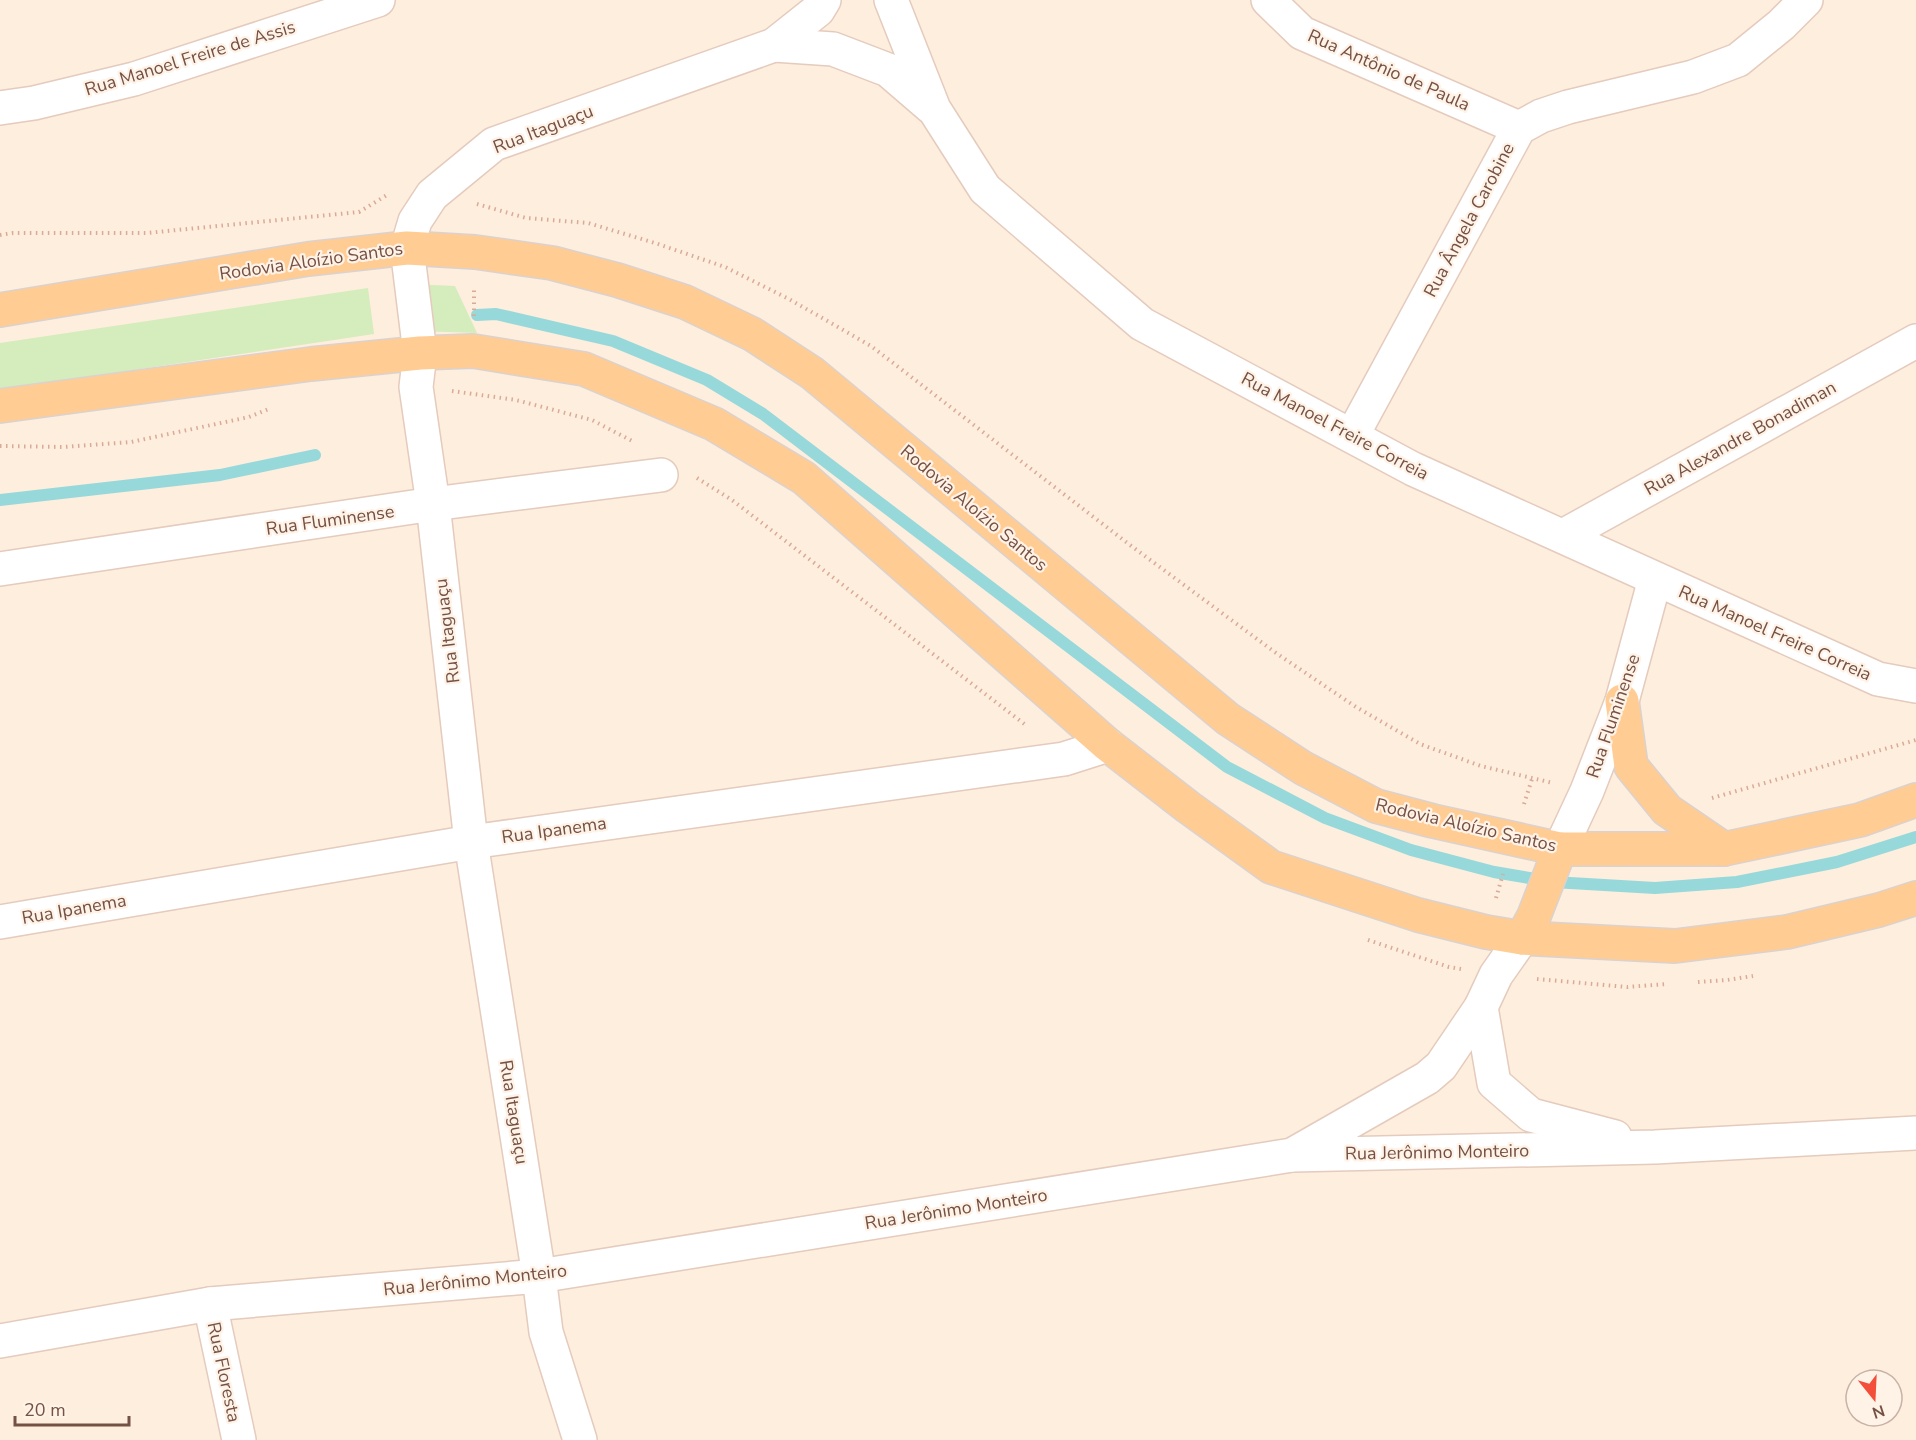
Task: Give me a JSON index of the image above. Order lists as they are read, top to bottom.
{
  "streets": {
    "main road": ["Rodovia Aloízio Santos"],
    "street": [
      "Rua Manoel Freire de Assis",
      "Rua Antônio de Paula",
      "Rua Itaguaçu",
      "Rua Ângela Carobine",
      "Rua Manoel Freire Correia",
      "Rua Alexandre Bonadiman",
      "Rua Fluminense",
      "Rua Ipanema",
      "Rua Jerônimo Monteiro",
      "Rua Floresta"
    ]
  },
  "crossings": [
    ["Rua Antônio de Paula", "Rua Ângela Carobine"],
    ["Rua Itaguaçu", "Rodovia Aloízio Santos"],
    ["Rua Itaguaçu", "Rua Manoel Freire Correia"],
    ["Rua Itaguaçu", "Rua Fluminense"],
    ["Rua Itaguaçu", "Rua Ipanema"],
    ["Rua Itaguaçu", "Rua Jerônimo Monteiro"],
    ["Rua Ângela Carobine", "Rua Manoel Freire Correia"],
    ["Rodovia Aloízio Santos", "Rua Fluminense"],
    ["Rua Manoel Freire Correia", "Rua Alexandre Bonadiman"],
    ["Rua Manoel Freire Correia", "Rua Fluminense"],
    ["Rua Jerônimo Monteiro", "Rua Floresta"]
  ],
  "scale_bar": "20 m",
  "north": "bottom"
}
